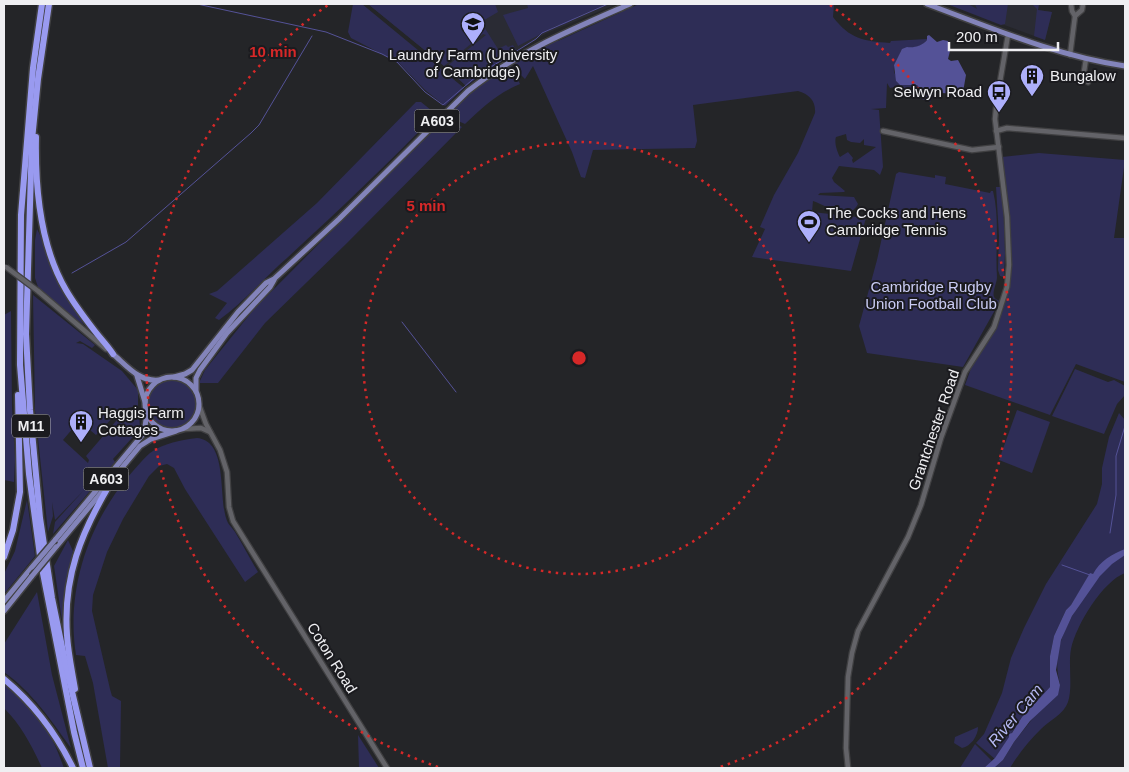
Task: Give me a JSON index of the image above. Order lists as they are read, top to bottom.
{
  "streets": {
    "highway": ["M11"],
    "main road": ["A603"],
    "street": ["Grantchester Road", "Coton Road"]
  },
  "crossings": [
    ["A603", "Coton Road"]
  ],
  "water": ["River Cam"],
  "parks": ["Cambridge Rugby Union Football Club"],
  "places": {
    "school or university": ["Laundry Farm (University of Cambridge)"],
    "building": ["Bungalow", "Haggis Farm Cottages"],
    "bus stop": ["Selwyn Road"],
    "sports": ["The Cocks and Hens Cambridge Tennis"]
  },
  "scale_bar": "200 m",
  "rings": ["10 min", "5 min"]
}
